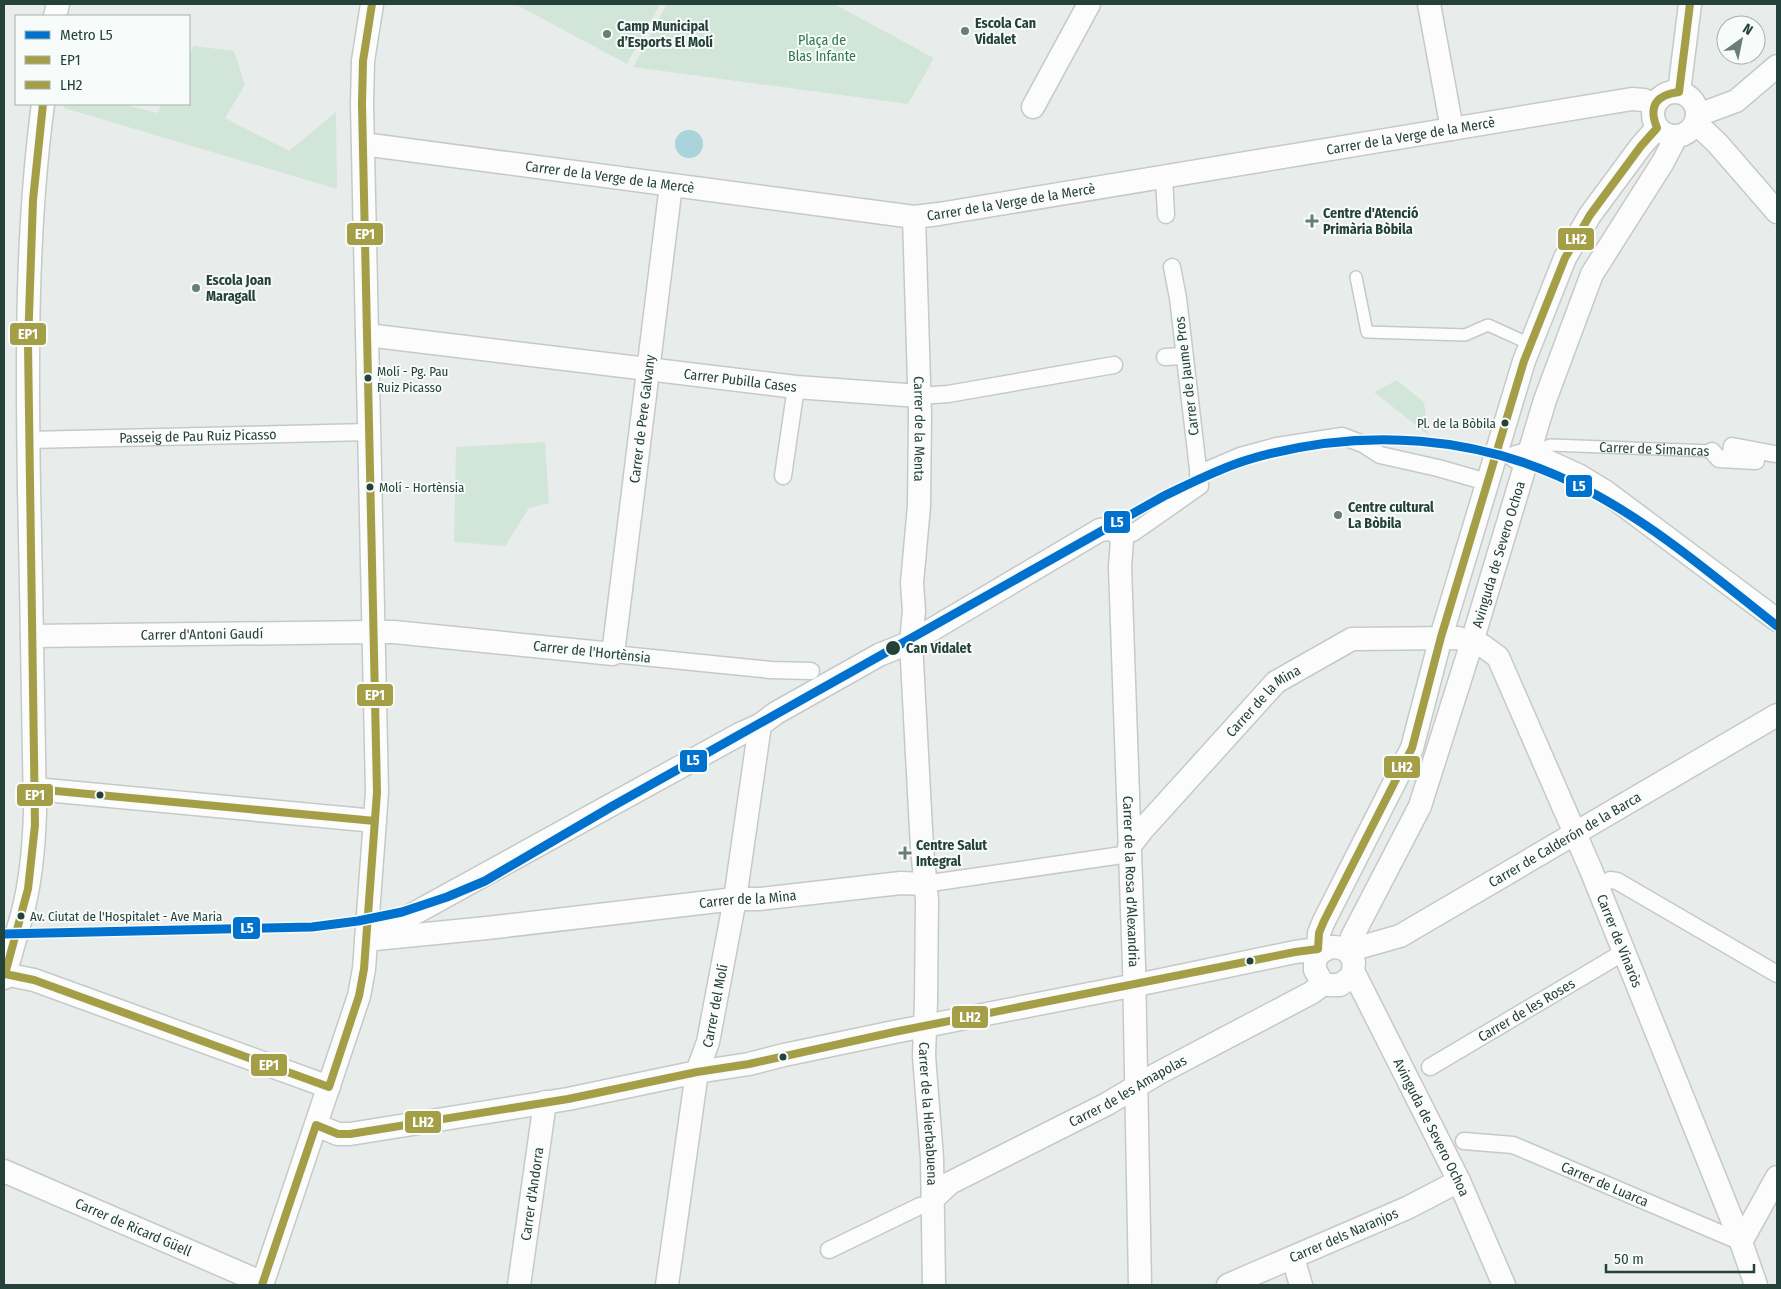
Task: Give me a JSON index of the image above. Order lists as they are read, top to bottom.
{
  "streets": {
    "street": [
      "Carrer de la Verge de la Mercè",
      "Carrer de Jaume Pros",
      "Carrer Pubilla Cases",
      "Carrer de Pere Galvany",
      "Carrer de la Menta",
      "Passeig de Pau Ruiz Picasso",
      "Carrer de Simancas",
      "Avinguda de Severo Ochoa",
      "Carrer d'Antoni Gaudí",
      "Carrer de l'Hortènsia",
      "Carrer de la Mina",
      "Carrer de Calderón de la Barca",
      "Carrer de la Rosa d'Alexandria",
      "Carrer de Vinaròs",
      "Carrer del Molí",
      "Carrer de les Roses",
      "Carrer de les Amapolas",
      "Carrer de la Hierbabuena",
      "Carrer de Luarca",
      "Carrer d'Andorra",
      "Carrer de Ricard Güell",
      "Carrer dels Naranjos"
    ]
  },
  "crossings": [
    ["Carrer de la Verge de la Mercè", "Carrer de Pere Galvany"],
    ["Carrer de la Verge de la Mercè", "Carrer de la Menta"],
    ["Carrer de la Verge de la Mercè", "Avinguda de Severo Ochoa"],
    ["Carrer Pubilla Cases", "Carrer de Pere Galvany"],
    ["Carrer Pubilla Cases", "Carrer de la Menta"],
    ["Carrer de Pere Galvany", "Carrer de l'Hortènsia"],
    ["Carrer de la Menta", "Carrer de la Hierbabuena"],
    ["Carrer de Simancas", "Avinguda de Severo Ochoa"],
    ["Avinguda de Severo Ochoa", "Carrer de Calderón de la Barca"],
    ["Avinguda de Severo Ochoa", "Carrer de Vinaròs"],
    ["Avinguda de Severo Ochoa", "Carrer dels Naranjos"],
    ["Carrer d'Antoni Gaudí", "Carrer de l'Hortènsia"],
    ["Carrer de la Mina", "Carrer de la Rosa d'Alexandria"],
    ["Carrer de la Mina", "Carrer de Vinaròs"],
    ["Carrer de la Mina", "Carrer del Molí"],
    ["Carrer de la Mina", "Carrer de la Hierbabuena"],
    ["Carrer de Calderón de la Barca", "Carrer de Vinaròs"],
    ["Carrer de la Rosa d'Alexandria", "Carrer de les Amapolas"],
    ["Carrer de Vinaròs", "Carrer de les Roses"],
    ["Carrer de Vinaròs", "Carrer de Luarca"],
    ["Carrer de les Amapolas", "Carrer de la Hierbabuena"]
  ],
  "parks": ["Plaça de Blas Infante"],
  "places": {
    "other": [
      "Escola Can Vidalet",
      "Camp Municipal d’Esports El Molí",
      "Escola Joan Maragall",
      "Molí - Pg. Pau Ruiz Picasso",
      "Pl. de la Bòbila",
      "Molí - Hortènsia",
      "Centre cultural La Bòbila",
      "Can Vidalet",
      "Av. Ciutat de l'Hospitalet - Ave Maria"
    ],
    "health": ["Centre d'Atenció Primària Bòbila", "Centre Salut Integral"]
  },
  "lines": ["transit line EP1", "transit line LH2", "metro line L5"],
  "legend": ["Metro L5", "EP1", "LH2"],
  "scale_bar": "50 m",
  "north": "top right"
}
